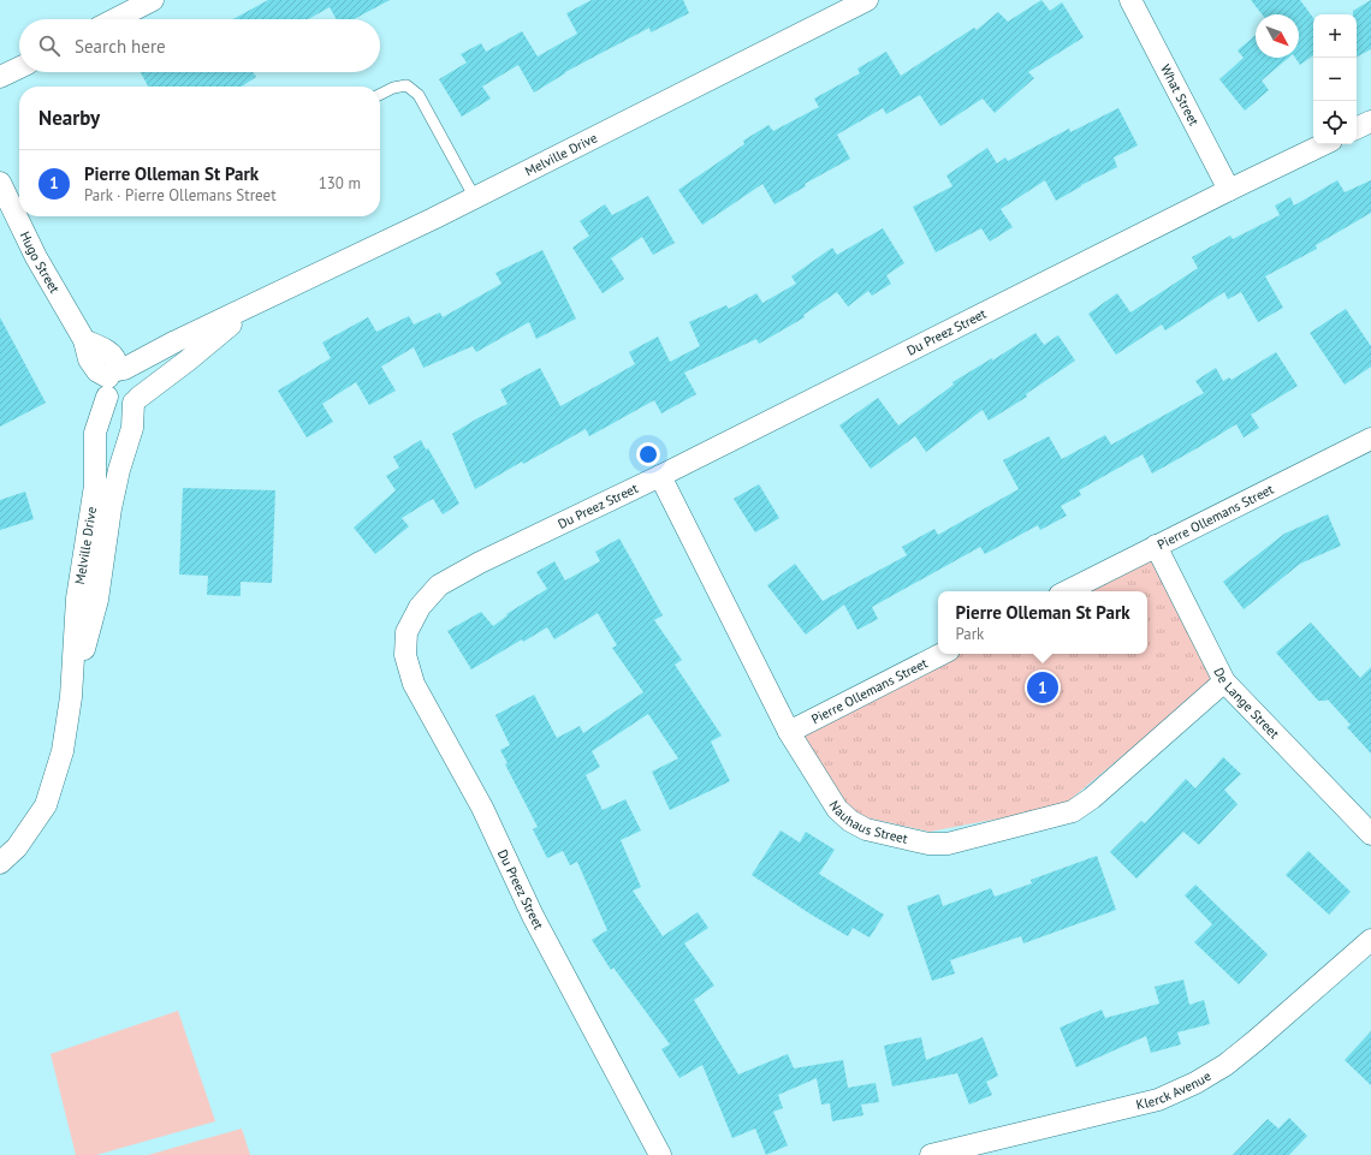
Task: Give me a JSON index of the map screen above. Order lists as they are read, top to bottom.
{
  "streets": {
    "street": [
      "What Street",
      "Melville Drive",
      "Hugo Street",
      "Du Preez Street",
      "Pierre Ollemans Street",
      "De Lange Street",
      "Nauhaus Street",
      "Klerck Avenue"
    ]
  },
  "crossings": [
    ["What Street", "Du Preez Street"],
    ["Melville Drive", "Hugo Street"],
    ["Du Preez Street", "Nauhaus Street"],
    ["Pierre Ollemans Street", "De Lange Street"],
    ["Pierre Ollemans Street", "Nauhaus Street"],
    ["De Lange Street", "Nauhaus Street"]
  ],
  "north": "bottom right",
  "page": {
    "map_buttons": ["+", "−"],
    "search": "Search here",
    "heading": "Nearby",
    "list": [
      {
        "mark": "1",
        "name": "Pierre Olleman St Park",
        "note": "Park · Pierre Ollemans Street",
        "value": "130 m"
      }
    ],
    "popup": ["Pierre Olleman St Park", "Park"],
    "pins": "1"
  }
}
